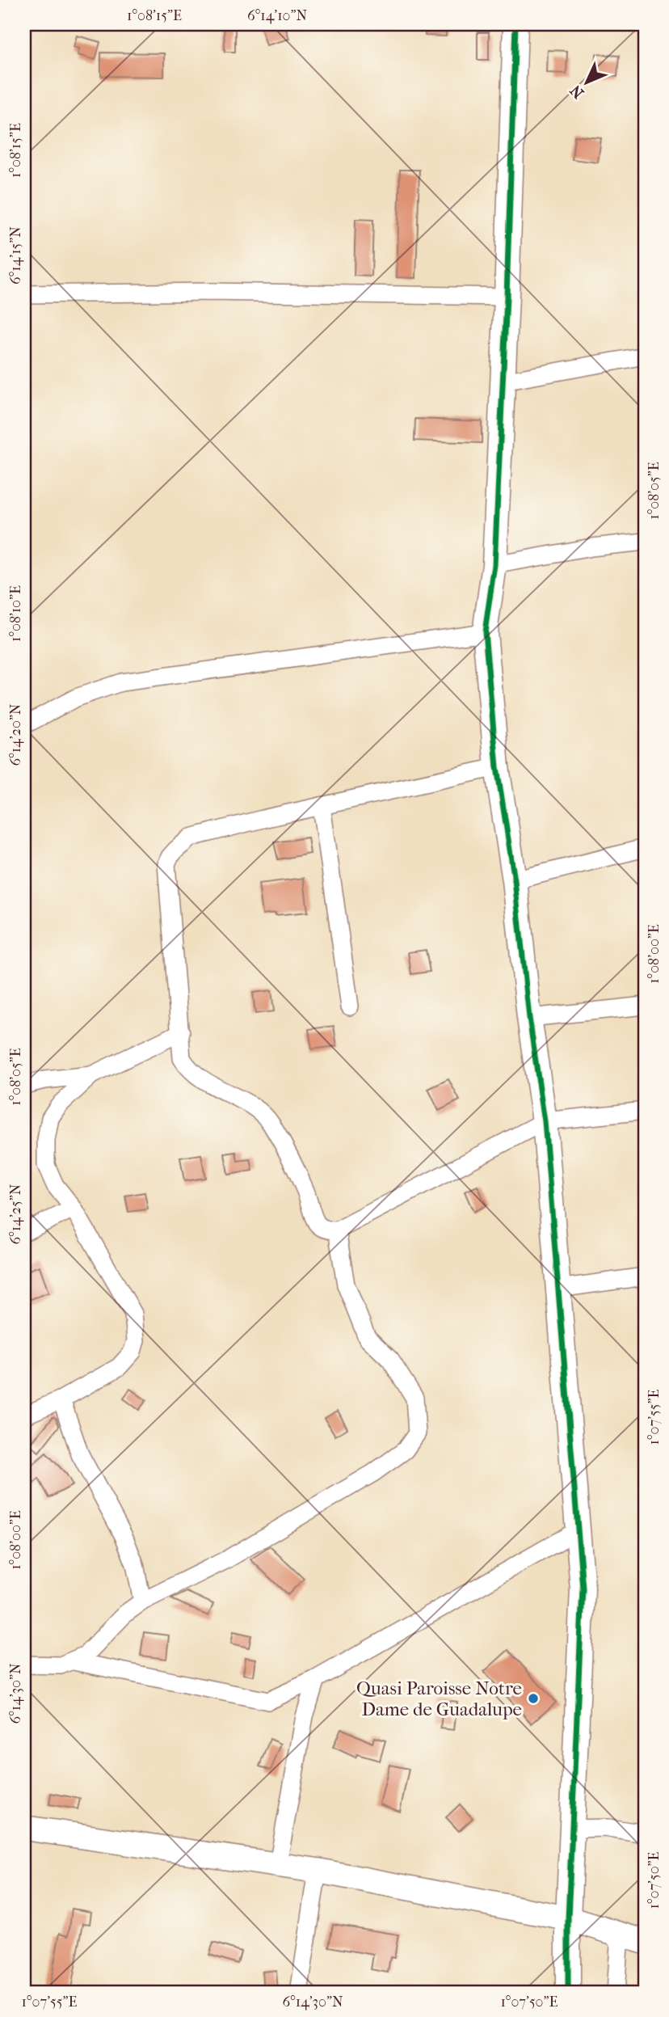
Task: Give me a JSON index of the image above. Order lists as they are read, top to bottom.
{
  "places": ["Quasi Paroisse Notre Dame de Guadalupe"],
  "north": "bottom left",
  "coordinates": [
    "1°08'15\"E",
    "6°14'10\"N",
    "6°14'15\"N",
    "1°08'05\"E",
    "1°08'10\"E",
    "6°14'20\"N",
    "1°08'00\"E",
    "6°14'25\"N",
    "1°07'55\"E",
    "6°14'30\"N",
    "1°07'50\"E"
  ]
}
